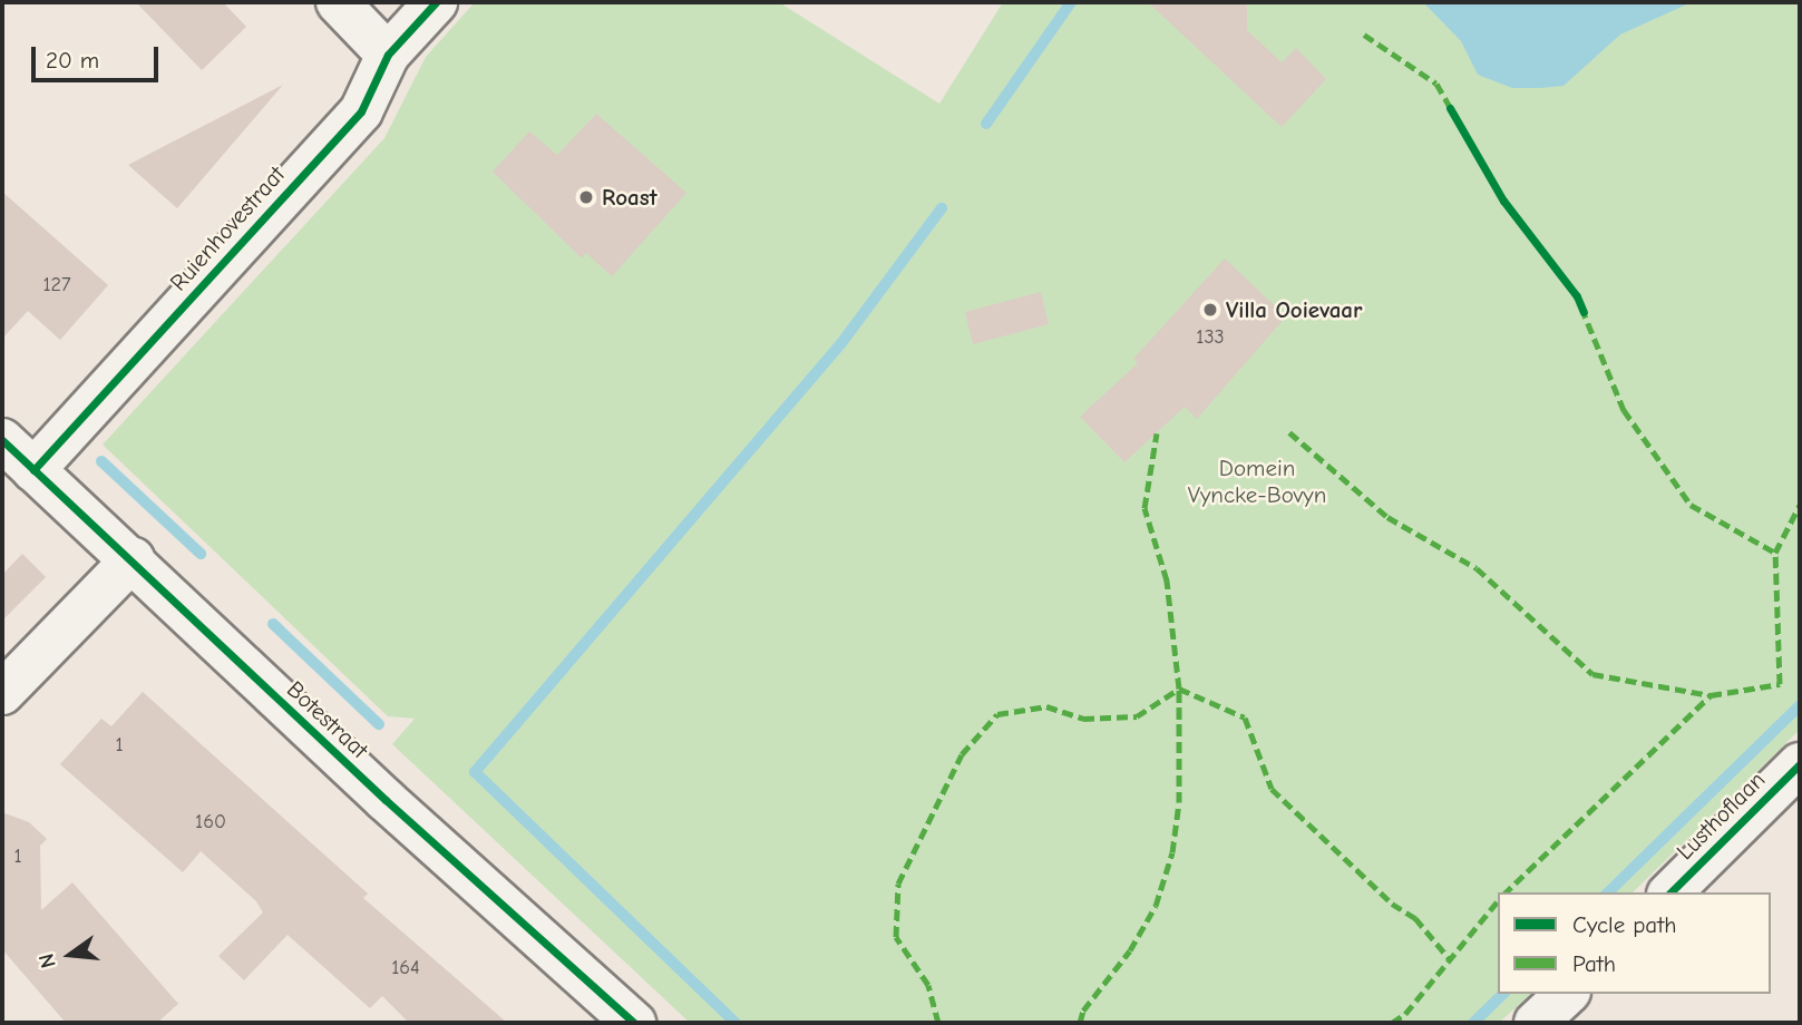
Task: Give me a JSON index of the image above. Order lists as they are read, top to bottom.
{
  "streets": {
    "street": ["Ruienhovestraat", "Botestraat", "Lusthoflaan"]
  },
  "crossings": [
    ["Ruienhovestraat", "Botestraat"]
  ],
  "parks": ["Domein Vyncke-Bovyn"],
  "places": ["Roast", "Villa Ooievaar"],
  "house_numbers": [
    "127",
    "133",
    "1",
    "160",
    "1",
    "164"
  ],
  "legend": ["Cycle path", "Path"],
  "scale_bar": "20 m",
  "north": "left"
}
